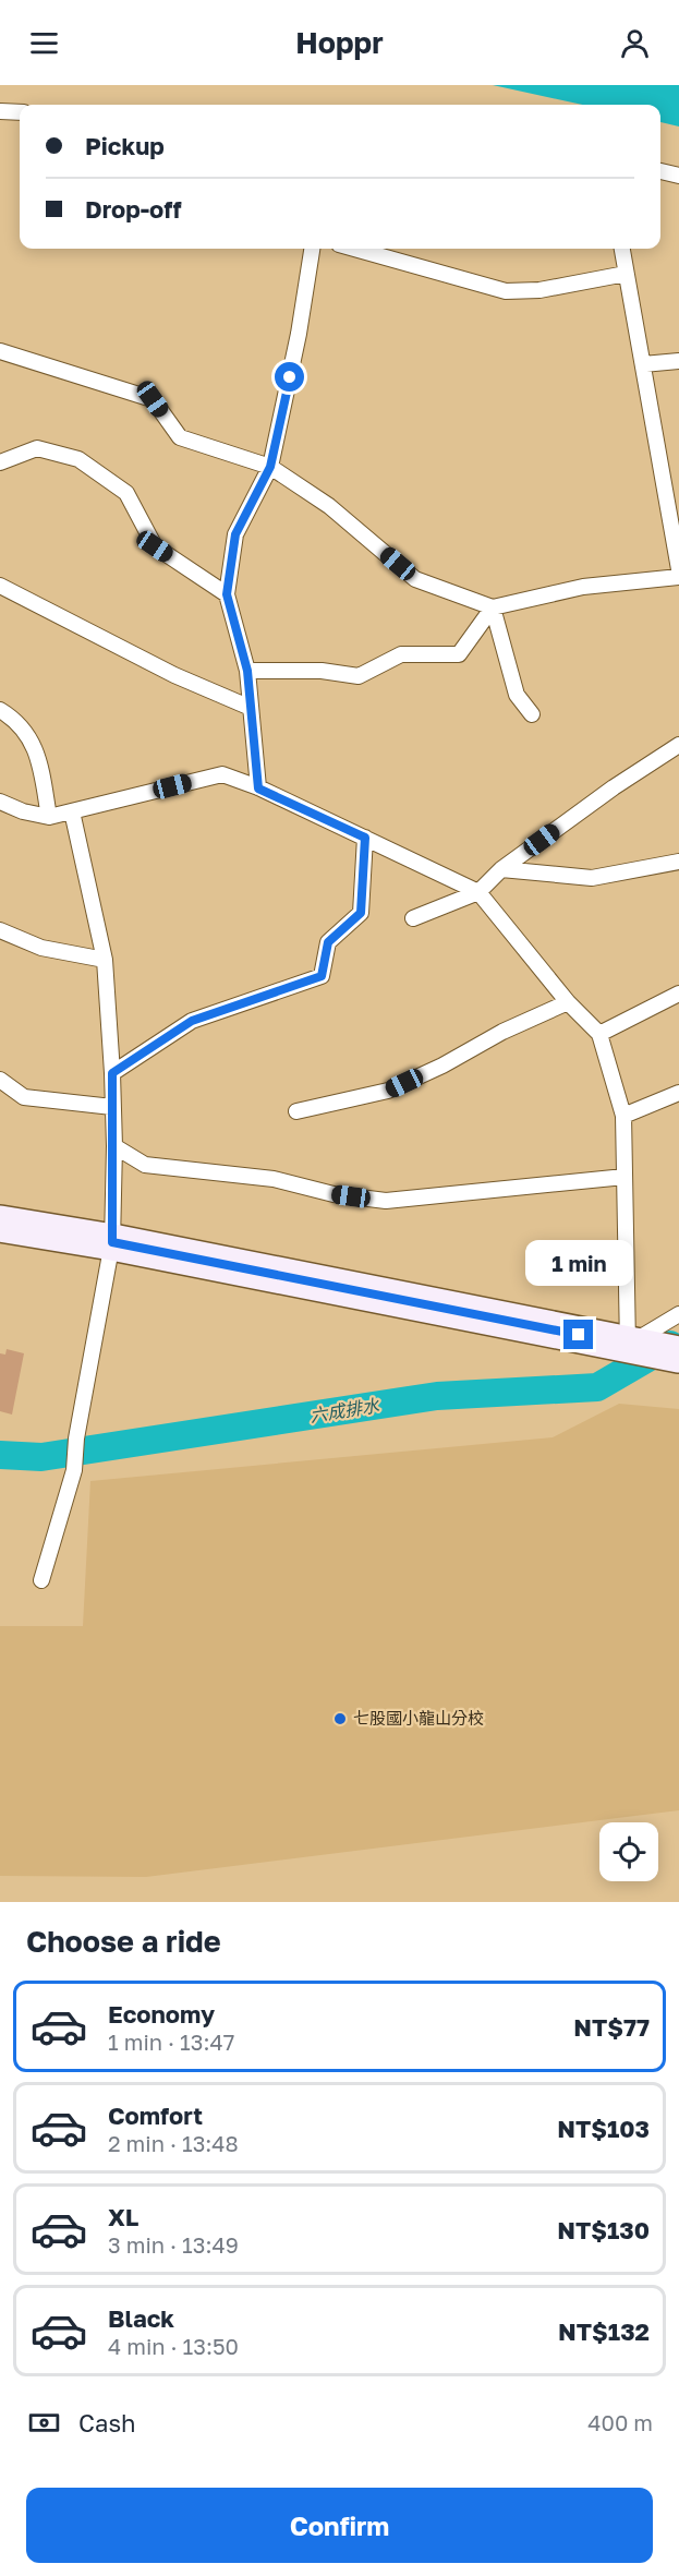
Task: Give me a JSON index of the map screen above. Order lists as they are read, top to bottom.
{
  "water": ["六成排水"],
  "places": ["七股國小龍山分校"],
  "page": {
    "header": "Hoppr",
    "banner": ["Pickup", "Drop-off"],
    "bubble": "1 min",
    "heading": "Choose a ride",
    "list": [
      {
        "name": "Economy",
        "note": "1 min · 13:47",
        "value": "NT$77"
      },
      {
        "name": "Comfort",
        "note": "2 min · 13:48",
        "value": "NT$103"
      },
      {
        "name": "XL",
        "note": "3 min · 13:49",
        "value": "NT$130"
      },
      {
        "name": "Black",
        "note": "4 min · 13:50",
        "value": "NT$132"
      }
    ],
    "pay": ["Cash", "400 m"],
    "buttons": "Confirm"
  }
}
